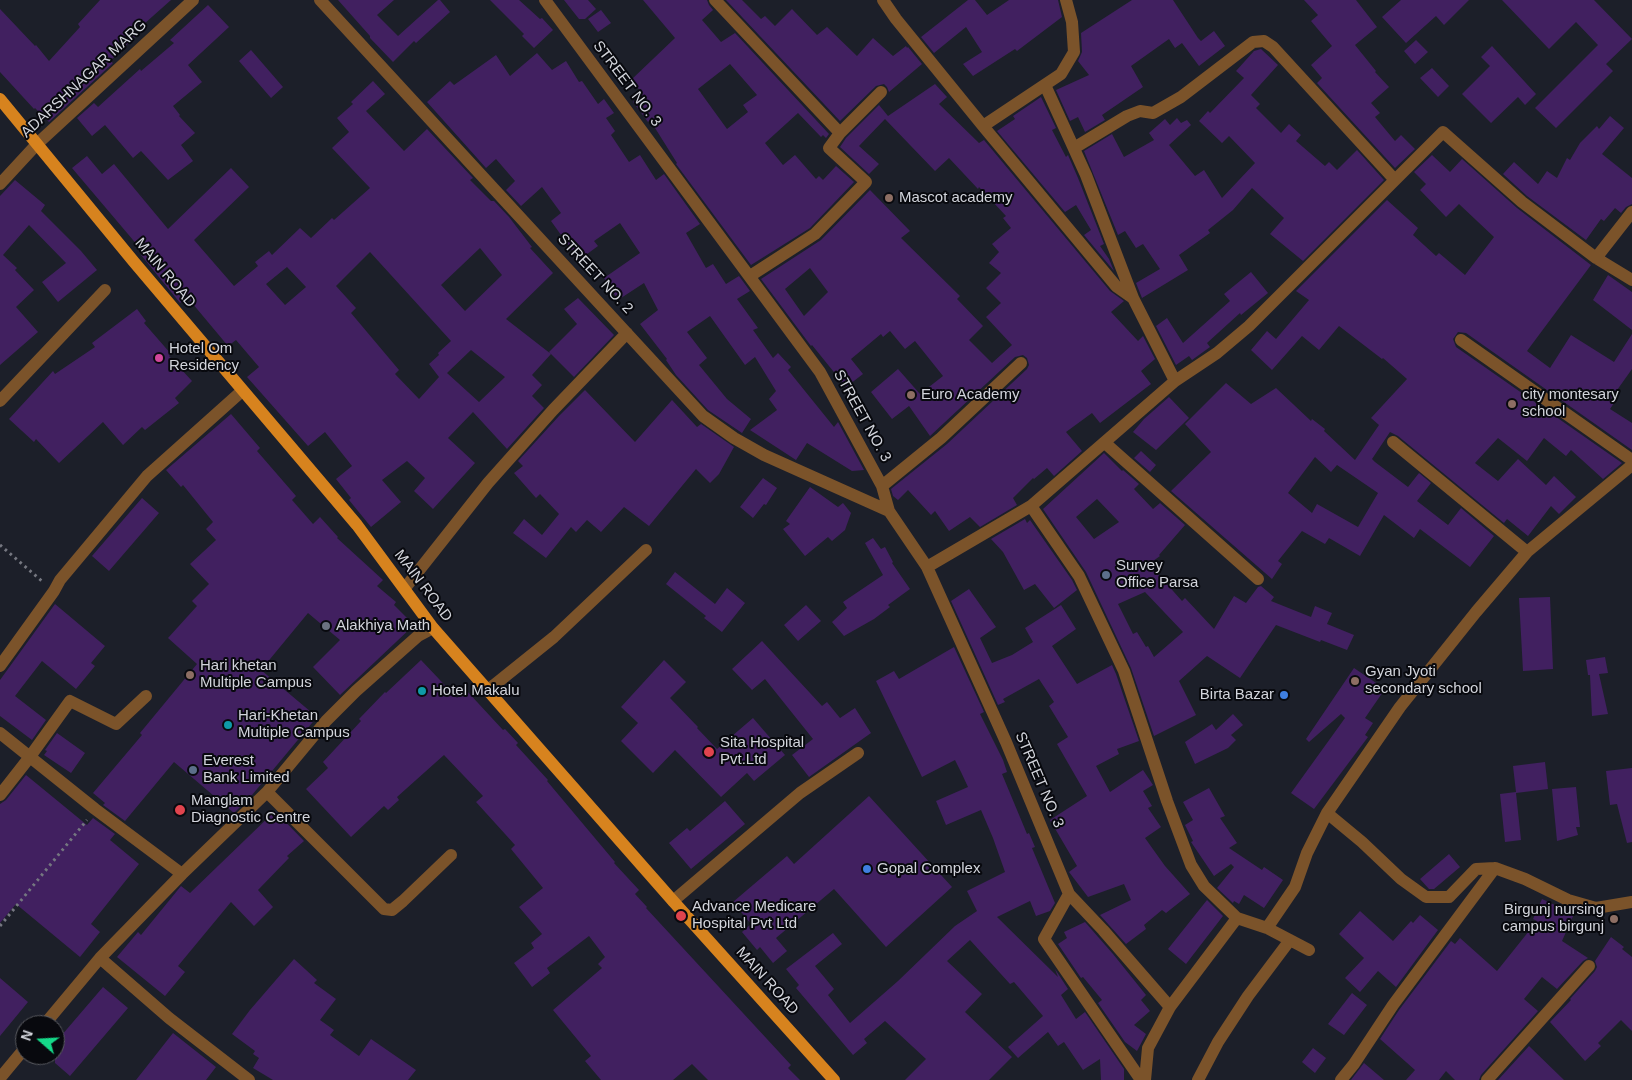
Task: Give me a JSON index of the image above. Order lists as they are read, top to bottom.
{
  "streets": {
    "main road": ["MAIN ROAD"],
    "street": ["ADARSHNAGAR MARG", "STREET NO. 3", "STREET NO. 2"]
  },
  "crossings": [
    ["ADARSHNAGAR MARG", "MAIN ROAD"],
    ["STREET NO. 3", "STREET NO. 2"]
  ],
  "places": [
    "Mascot academy",
    "Hotel Om Residency",
    "Euro Academy",
    "city montesary school",
    "Survey Office Parsa",
    "Alakhiya Math",
    "Hari khetan Multiple Campus",
    "Gyan Jyoti secondary school",
    "Hotel Makalu",
    "Birta Bazar",
    "Hari-Khetan Multiple Campus",
    "Sita Hospital Pvt.Ltd",
    "Everest Bank Limited",
    "Manglam Diagnostic Centre",
    "Gopal Complex",
    "Advance Medicare Hospital Pvt Ltd",
    "Birgunj nursing campus birgunj"
  ],
  "north": "left"
}
